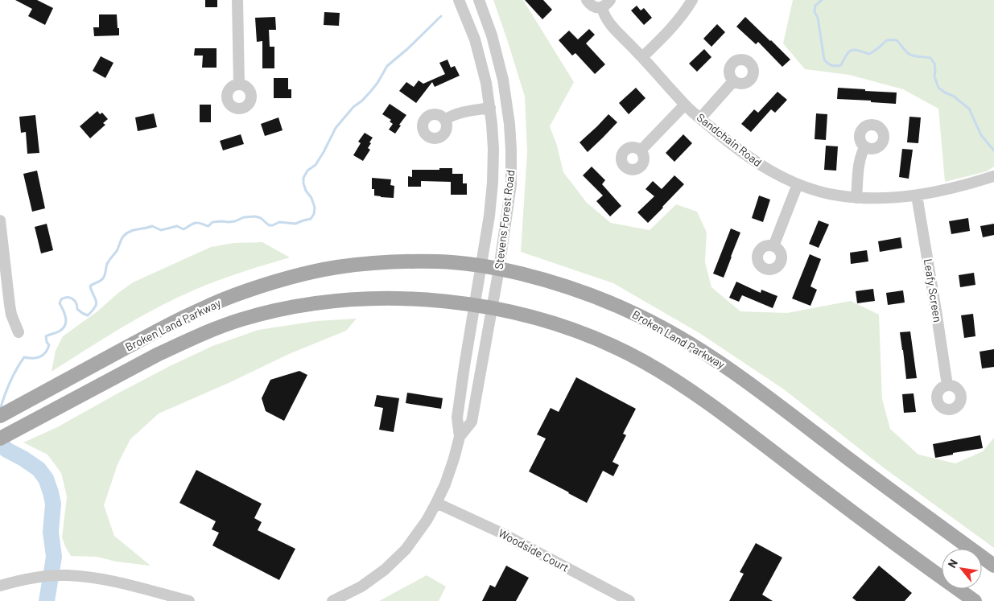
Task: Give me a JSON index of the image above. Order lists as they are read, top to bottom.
{
  "streets": {
    "main road": ["Broken Land Parkway"],
    "street": [
      "Sandchain Road",
      "Stevens Forest Road",
      "Leafy Screen",
      "Woodside Court"
    ]
  },
  "crossings": [
    ["Sandchain Road", "Leafy Screen"],
    ["Stevens Forest Road", "Broken Land Parkway"],
    ["Stevens Forest Road", "Woodside Court"]
  ],
  "north": "top left"
}
